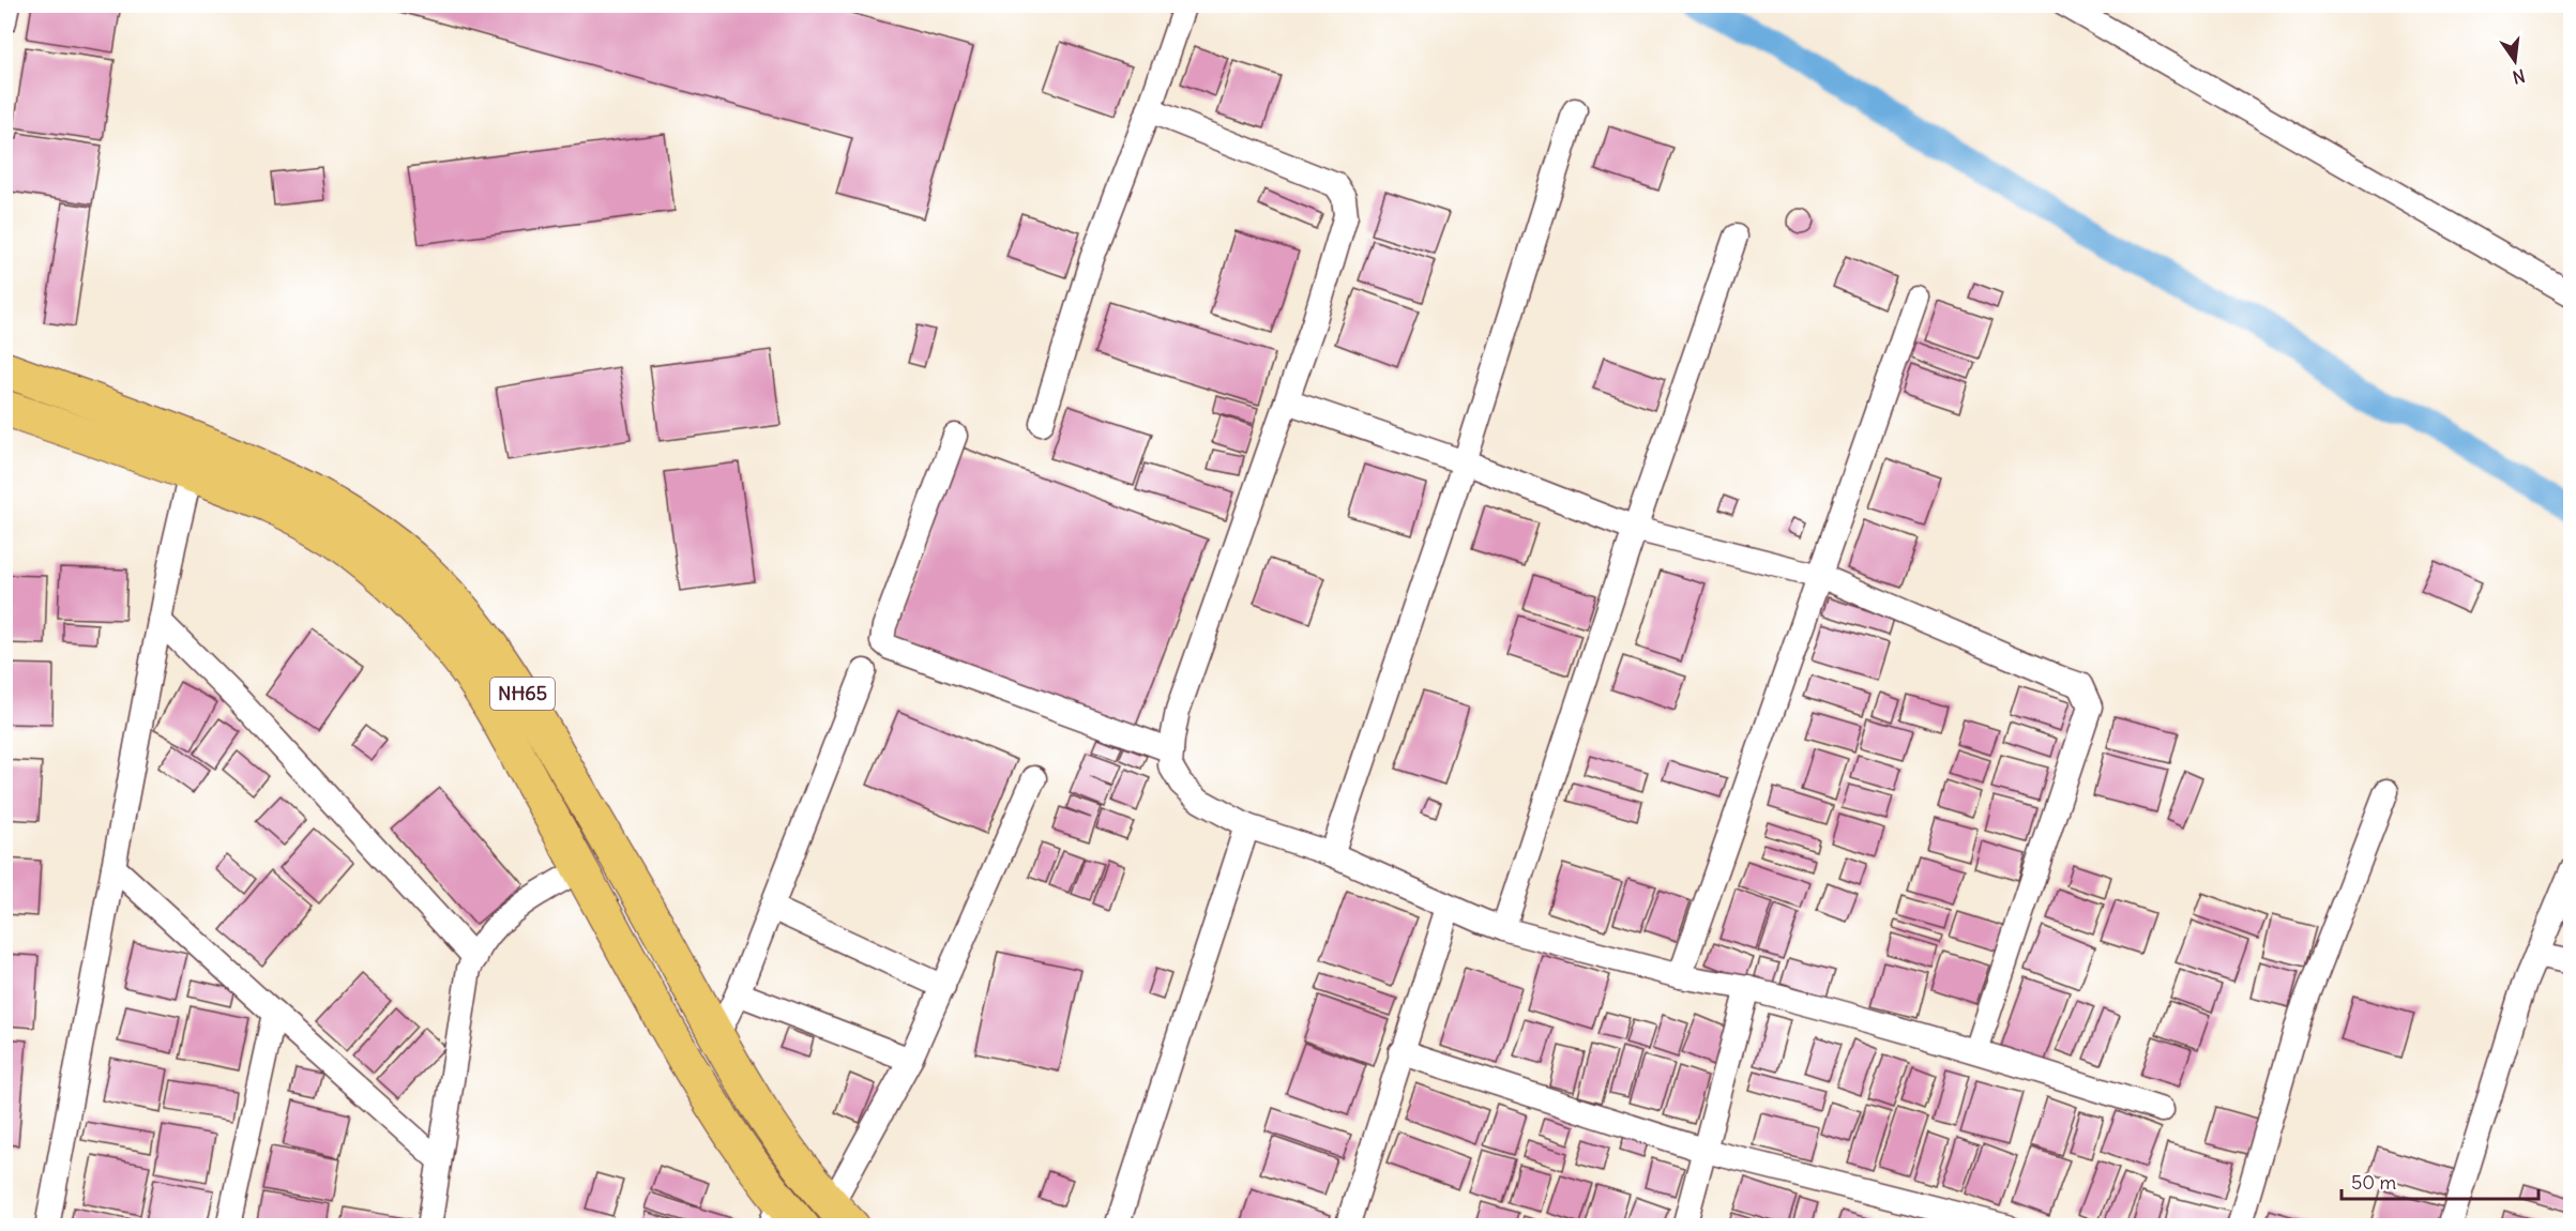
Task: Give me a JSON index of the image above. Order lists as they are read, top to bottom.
{
  "streets": {
    "highway": ["NH65"]
  },
  "scale_bar": "50 m",
  "north": "bottom"
}
